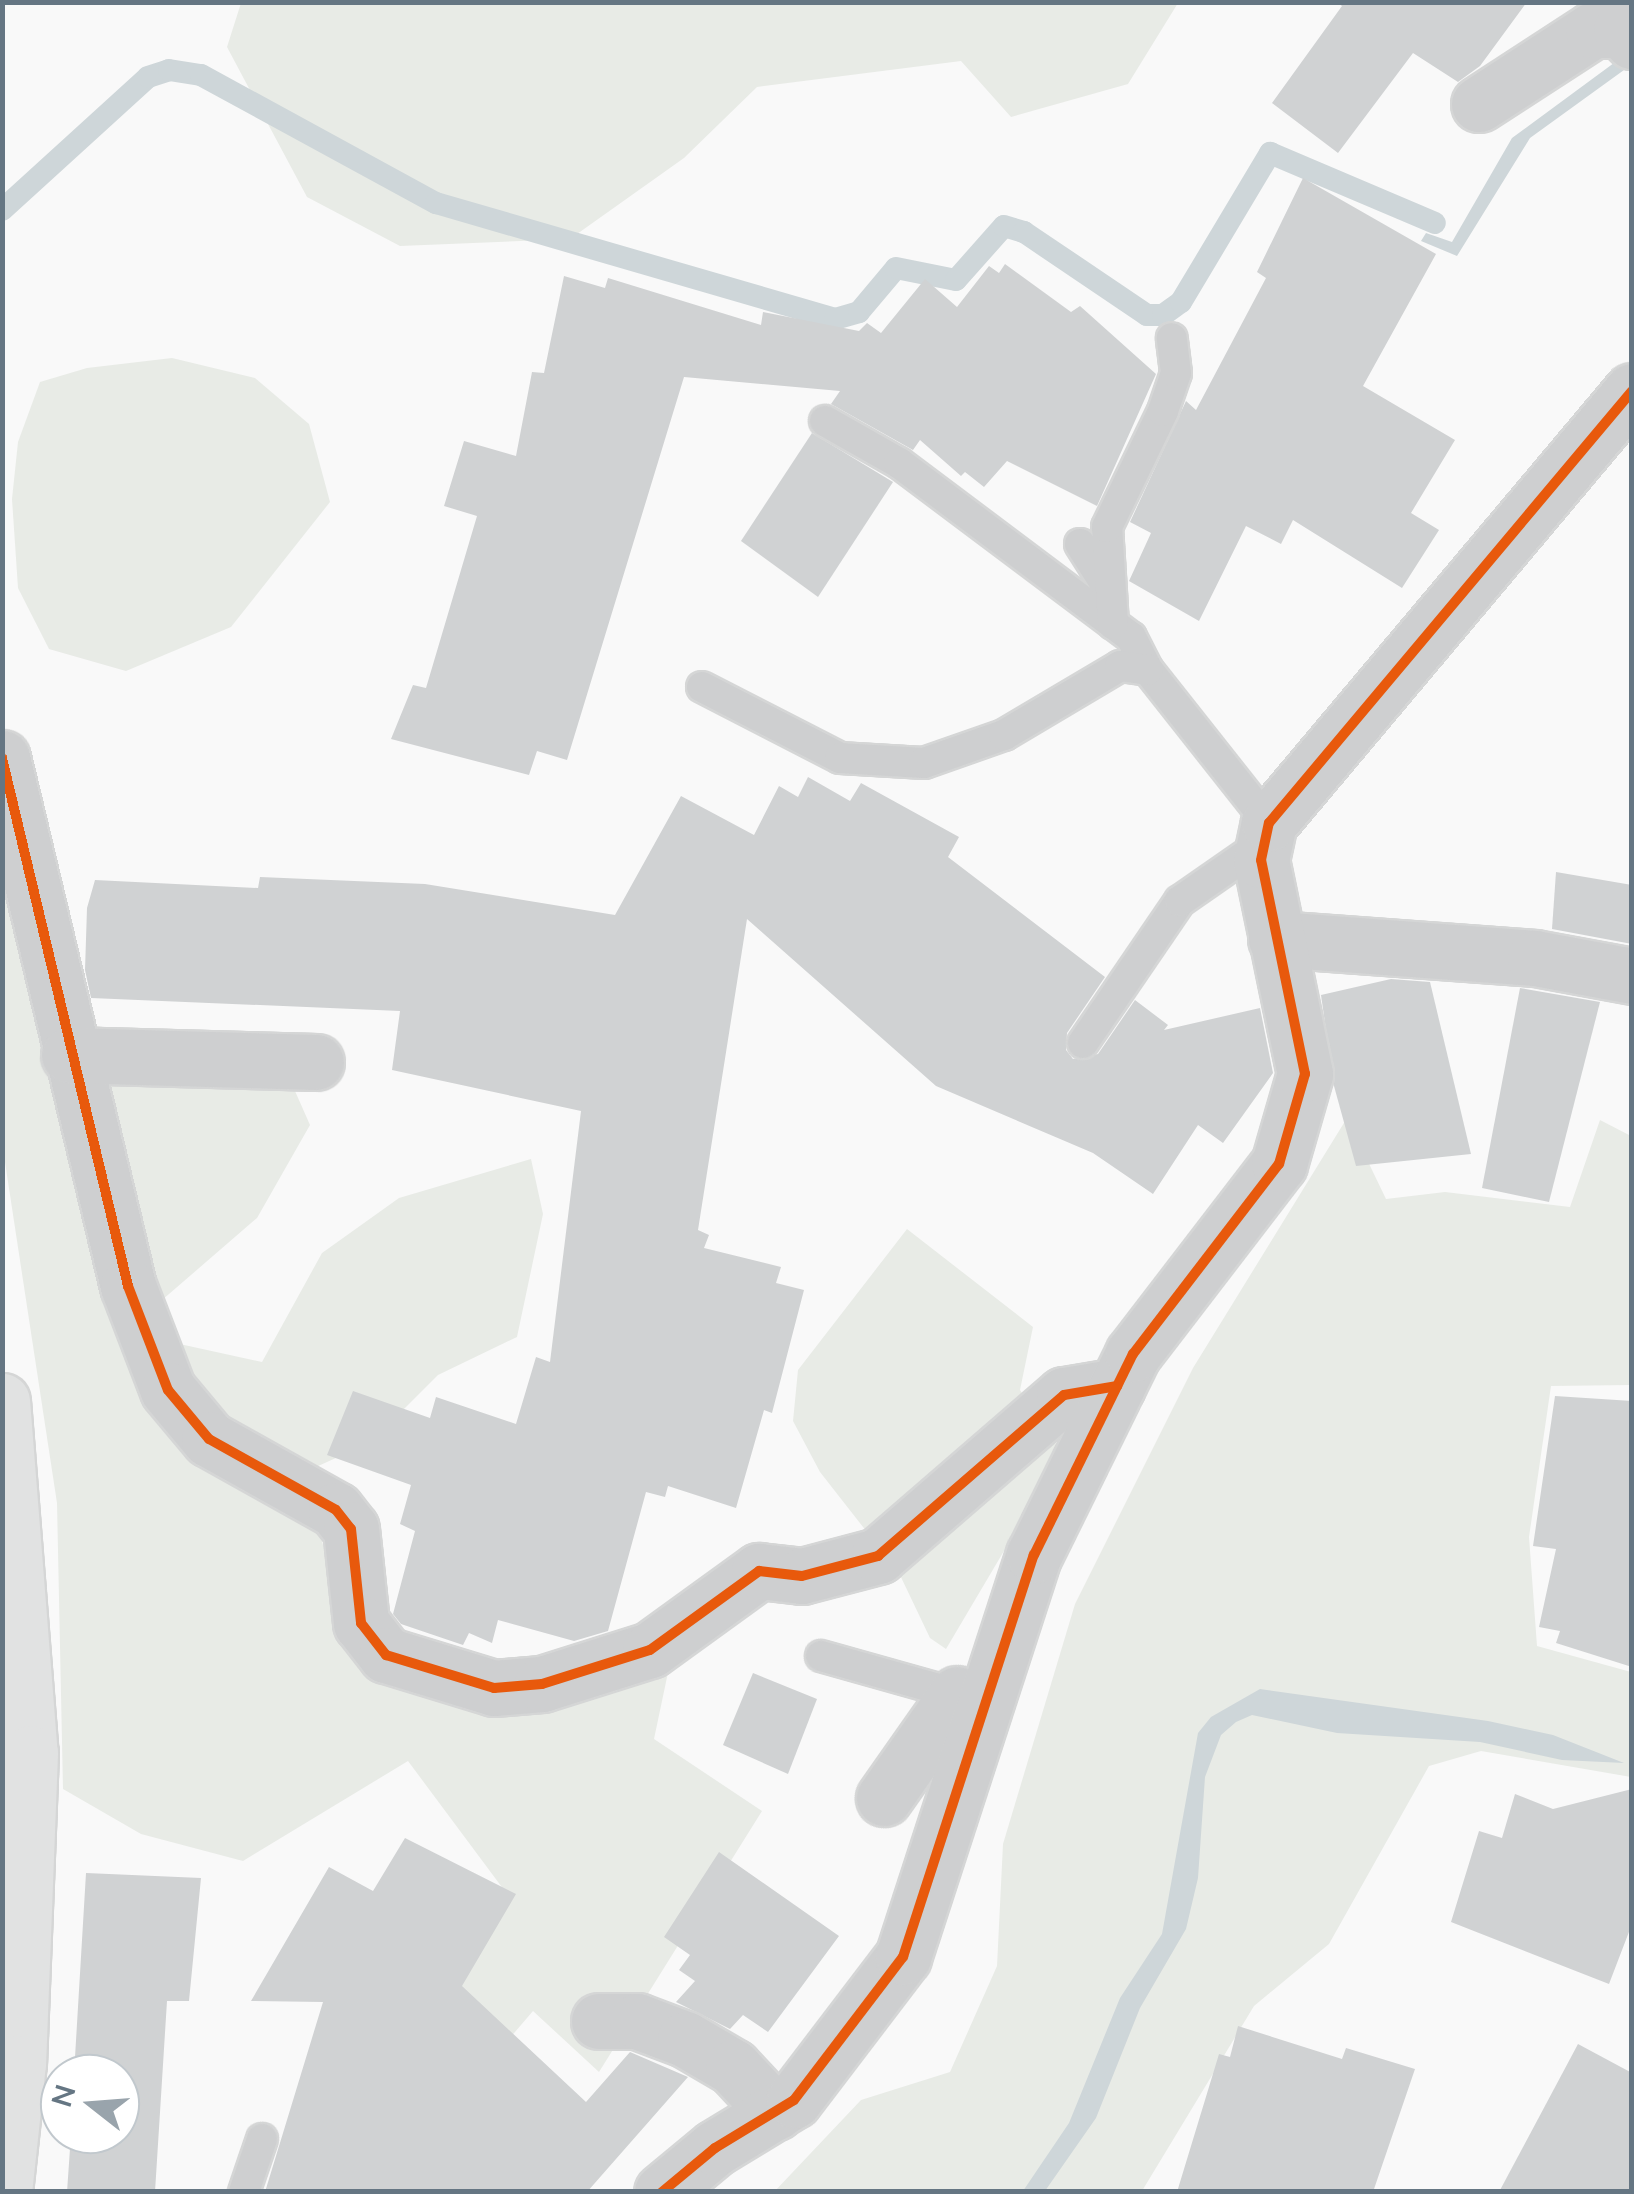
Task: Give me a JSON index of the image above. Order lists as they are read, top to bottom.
{
  "north": "left"
}
